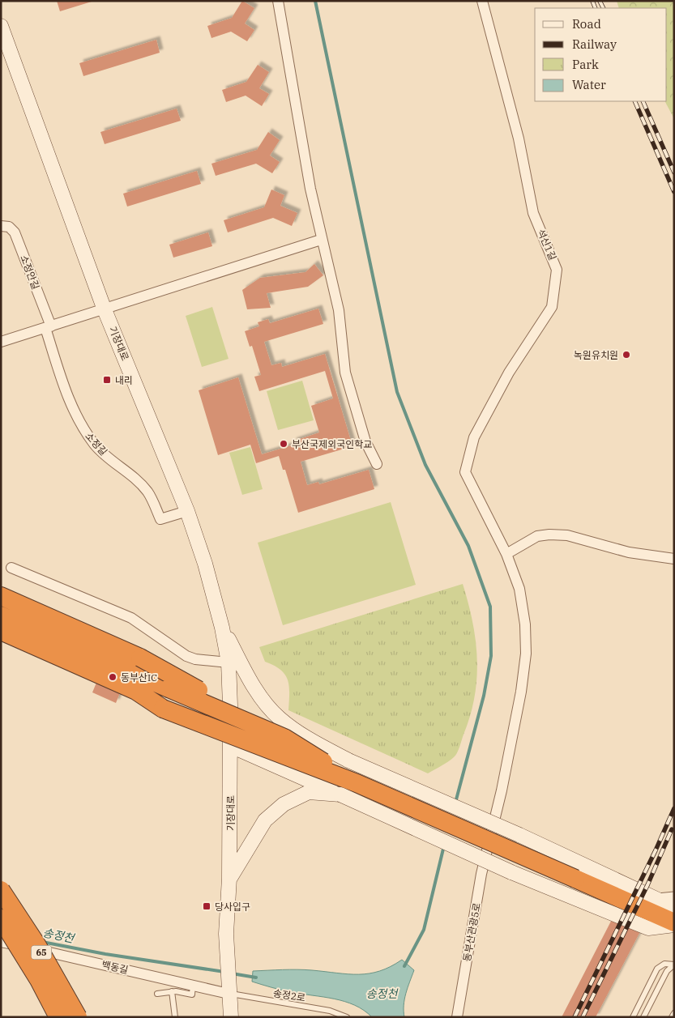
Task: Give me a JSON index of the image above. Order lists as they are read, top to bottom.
{
  "streets": {
    "highway": ["65"],
    "main road": ["기장대로"],
    "street": [
      "석산1길",
      "소정안길",
      "소정길",
      "동부산관광5로",
      "백동길"
    ],
    "lane": ["송정2로"]
  },
  "crossings": [
    ["석산1길", "동부산관광5로"],
    ["소정안길", "소정길"],
    ["기장대로", "소정길"],
    ["기장대로", "백동길"],
    ["기장대로", "송정2로"],
    ["백동길", "송정2로"]
  ],
  "water": ["송정천"],
  "places": {
    "other": ["녹원유치원", "부산국제외국인학교", "동부산IC"],
    "transit": ["내리", "당사입구"]
  },
  "legend": [
    "Road",
    "Railway",
    "Park",
    "Water"
  ]
}
